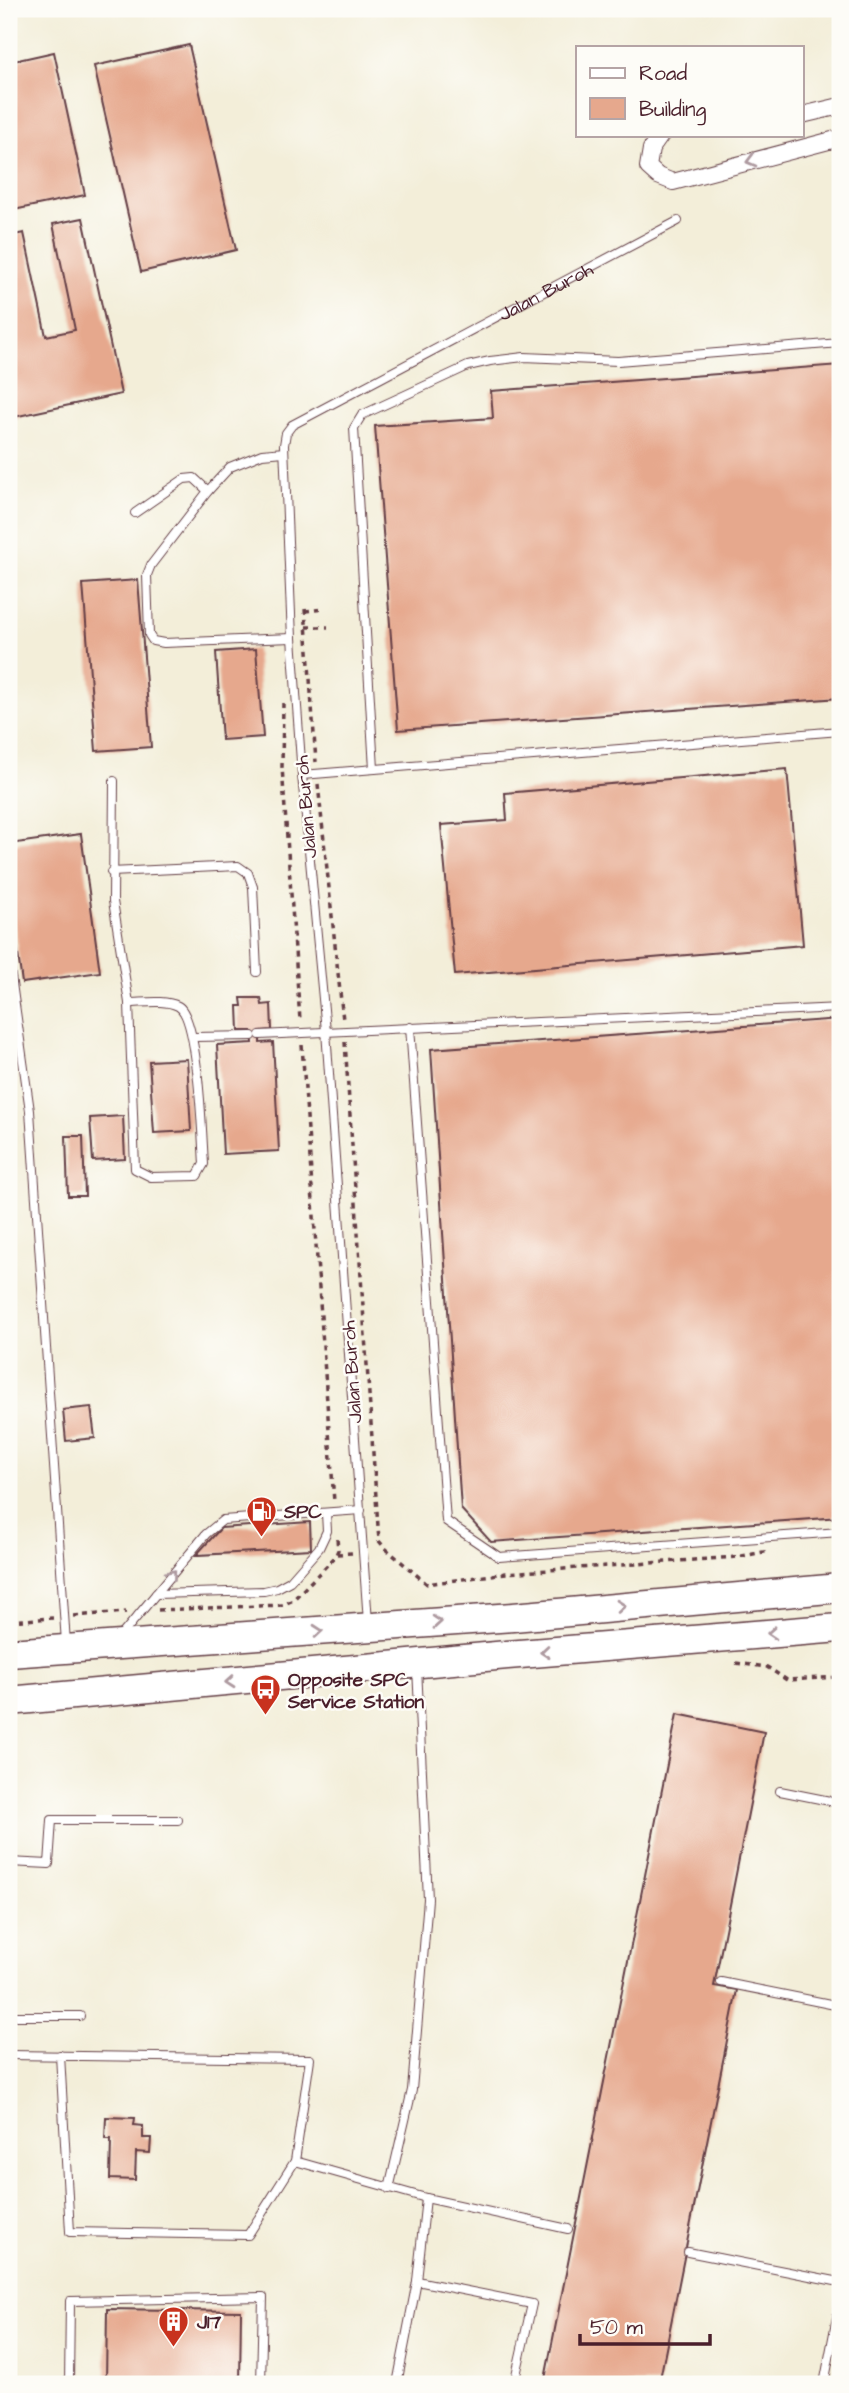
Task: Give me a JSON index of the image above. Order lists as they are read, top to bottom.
{
  "streets": {
    "lane": ["Jalan Buroh"]
  },
  "places": {
    "fuel station": ["SPC"],
    "bus stop": ["Opposite SPC Service Station"],
    "building": ["J17"]
  },
  "legend": ["Road", "Building"],
  "scale_bar": "50 m"
}
